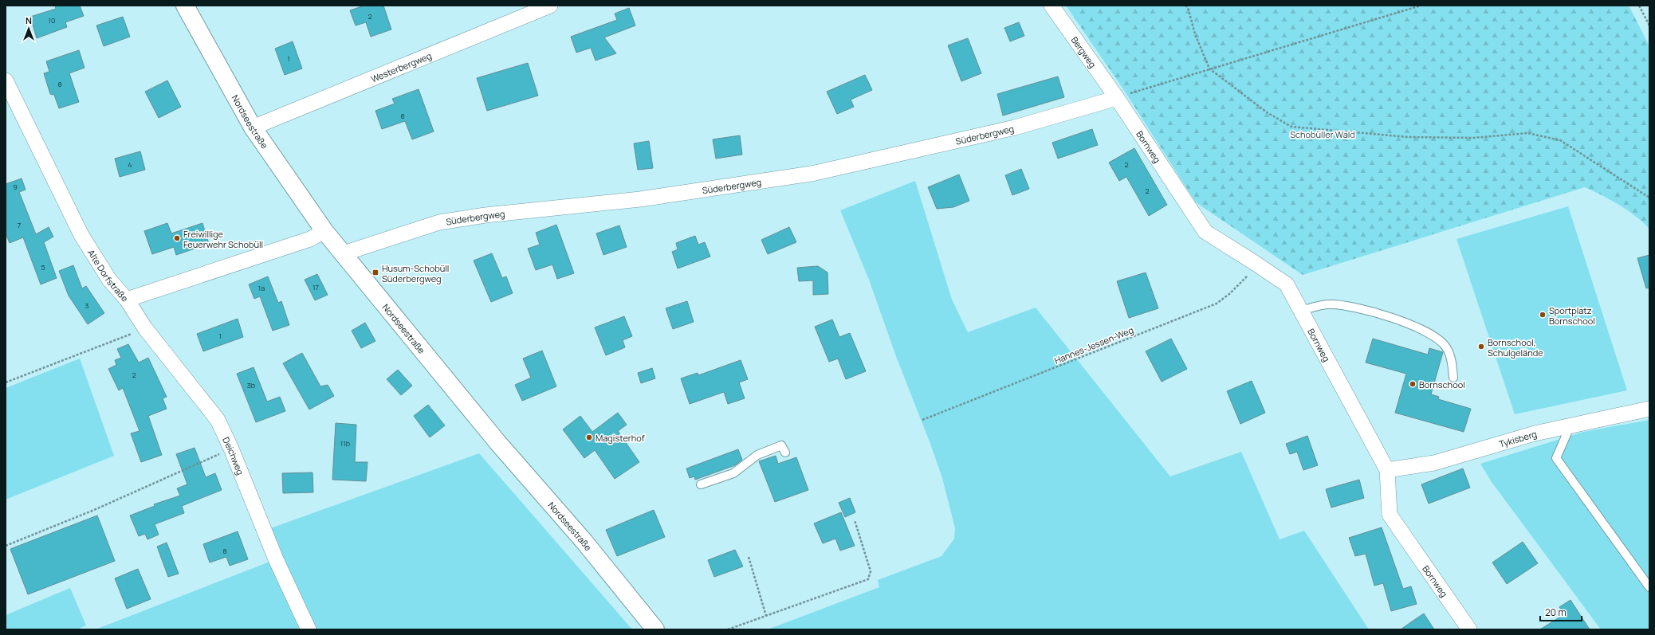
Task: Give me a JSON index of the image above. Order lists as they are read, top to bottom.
{
  "streets": {
    "main road": ["Nordseestraße"],
    "street": [
      "Bergweg",
      "Westerbergweg",
      "Süderbergweg",
      "Bornweg",
      "Alte Dorfstraße",
      "Tykisberg",
      "Deichweg"
    ],
    "path": ["Hannes-Jessen-Weg"]
  },
  "crossings": [
    ["Bergweg", "Süderbergweg"],
    ["Bergweg", "Bornweg"],
    ["Westerbergweg", "Nordseestraße"],
    ["Nordseestraße", "Süderbergweg"],
    ["Nordseestraße", "Alte Dorfstraße"],
    ["Süderbergweg", "Bornweg"],
    ["Bornweg", "Hannes-Jessen-Weg"],
    ["Bornweg", "Tykisberg"],
    ["Alte Dorfstraße", "Deichweg"]
  ],
  "parks": ["Schobüller Wald"],
  "places": {
    "other": [
      "Freiwillige Feuerwehr Schobüll",
      "Sportplatz Bornschool",
      "Bornschool, Schulgelände",
      "Bornschool",
      "Magisterhof"
    ],
    "transit": ["Husum-Schobüll Süderbergweg"]
  },
  "house_numbers": [
    "2",
    "10",
    "1",
    "8",
    "8",
    "4",
    "2",
    "9",
    "2",
    "7",
    "5",
    "17",
    "1a",
    "3",
    "1",
    "2",
    "3b",
    "11b",
    "8"
  ],
  "scale_bar": "20 m",
  "north": "top"
}
